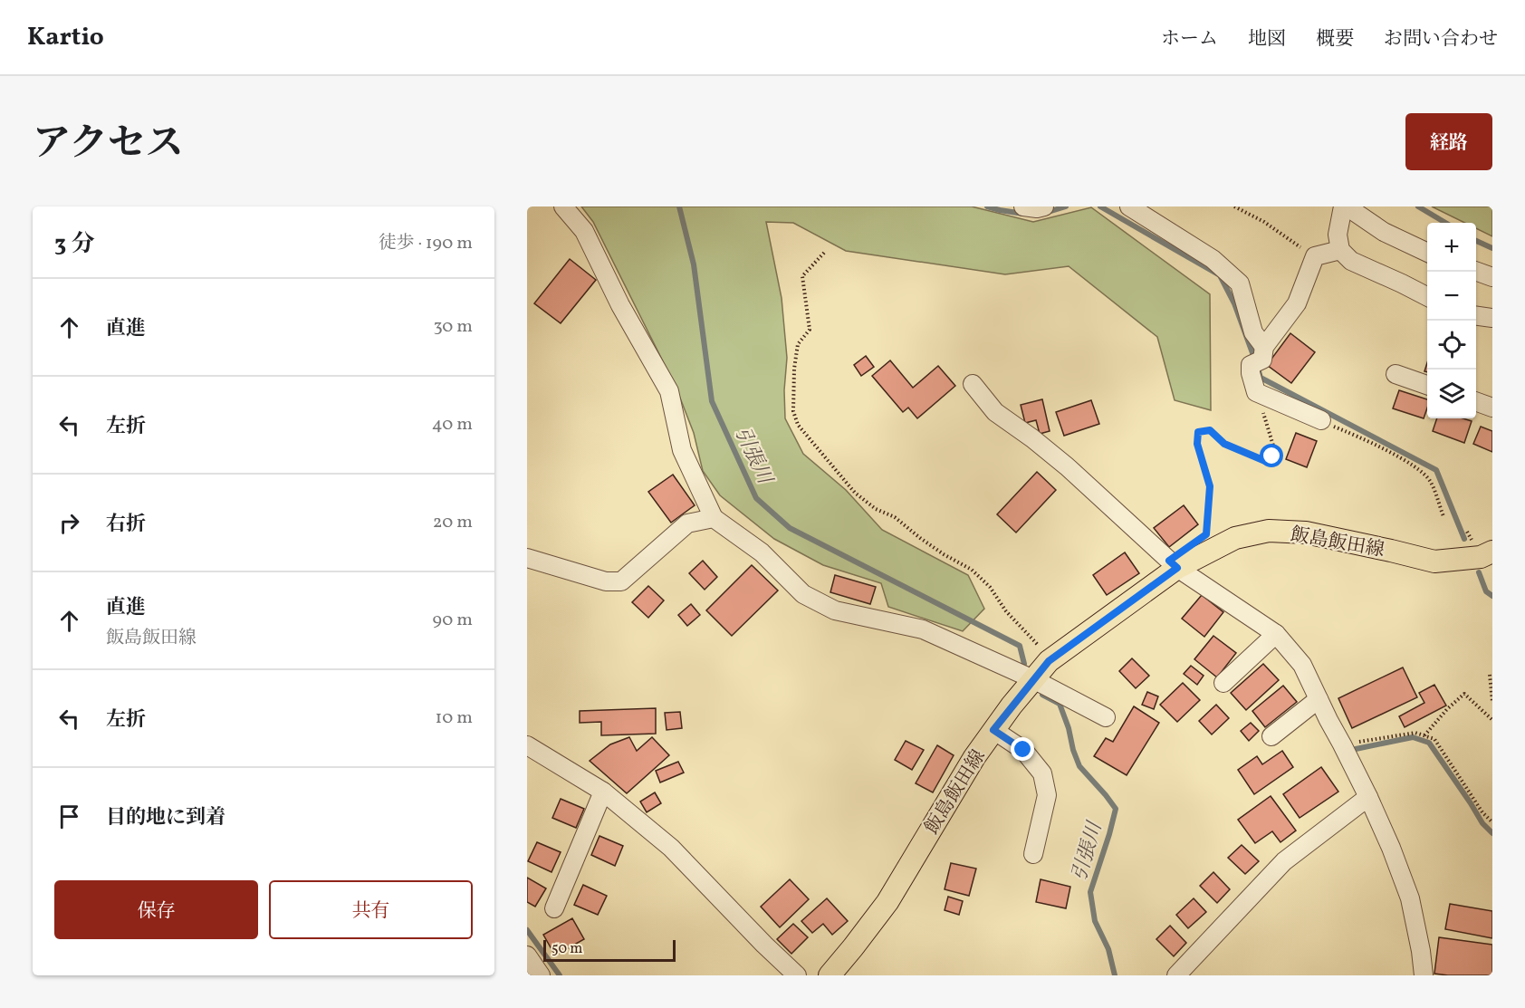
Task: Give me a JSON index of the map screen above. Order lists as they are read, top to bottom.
{
  "streets": {
    "main road": ["飯島飯田線"]
  },
  "water": ["引張川"],
  "scale_bar": "50 m",
  "page": {
    "header": "Kartio",
    "nav": [
      "ホーム",
      "地図",
      "概要",
      "お問い合わせ"
    ],
    "title": "アクセス",
    "buttons": [
      "経路",
      ["保存", "共有"]
    ],
    "heading": ["3 分", "徒歩 · 190 m"],
    "map_buttons": ["+", "−"],
    "list": [
      ["直進", "30 m"],
      ["左折", "40 m"],
      ["右折", "20 m"],
      ["直進", "飯島飯田線", "90 m"],
      ["左折", "10 m"],
      "目的地に到着"
    ],
    "scale": "50 m"
  }
}
